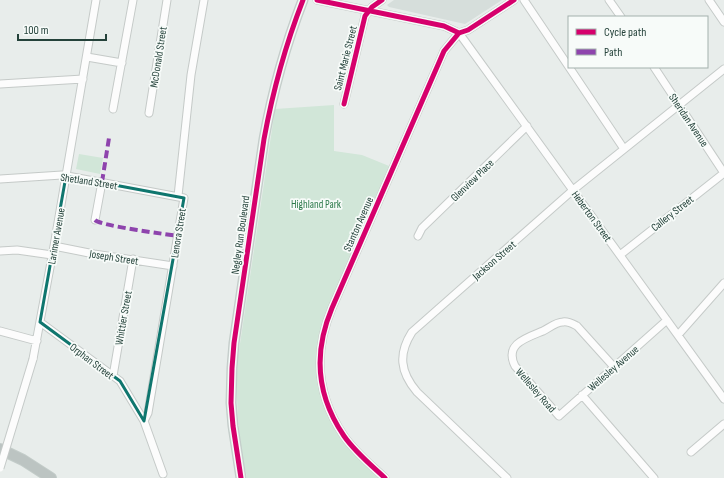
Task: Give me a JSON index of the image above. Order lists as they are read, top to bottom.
{
  "streets": {
    "main road": ["Negley Run Boulevard"],
    "street": [
      "McDonald Street",
      "Saint Marie Street",
      "Sheridan Avenue",
      "Glenview Place",
      "Shetland Street",
      "Callery Street",
      "Heberton Street",
      "Stanton Avenue",
      "Lenora Street",
      "Larimer Avenue",
      "Joseph Street",
      "Jackson Street",
      "Whittier Street",
      "Orphan Street",
      "Wellesley Avenue",
      "Wellesley Road"
    ]
  },
  "crossings": [
    ["Sheridan Avenue", "Callery Street"],
    ["Sheridan Avenue", "Jackson Street"],
    ["Glenview Place", "Heberton Street"],
    ["Shetland Street", "Lenora Street"],
    ["Shetland Street", "Larimer Avenue"],
    ["Callery Street", "Heberton Street"],
    ["Heberton Street", "Stanton Avenue"],
    ["Heberton Street", "Jackson Street"],
    ["Heberton Street", "Wellesley Avenue"],
    ["Lenora Street", "Joseph Street"],
    ["Lenora Street", "Orphan Street"],
    ["Larimer Avenue", "Joseph Street"],
    ["Larimer Avenue", "Orphan Street"],
    ["Joseph Street", "Whittier Street"],
    ["Whittier Street", "Orphan Street"],
    ["Wellesley Avenue", "Wellesley Road"]
  ],
  "parks": ["Highland Park"],
  "legend": ["Cycle path", "Path"],
  "scale_bar": "100 m"
}
